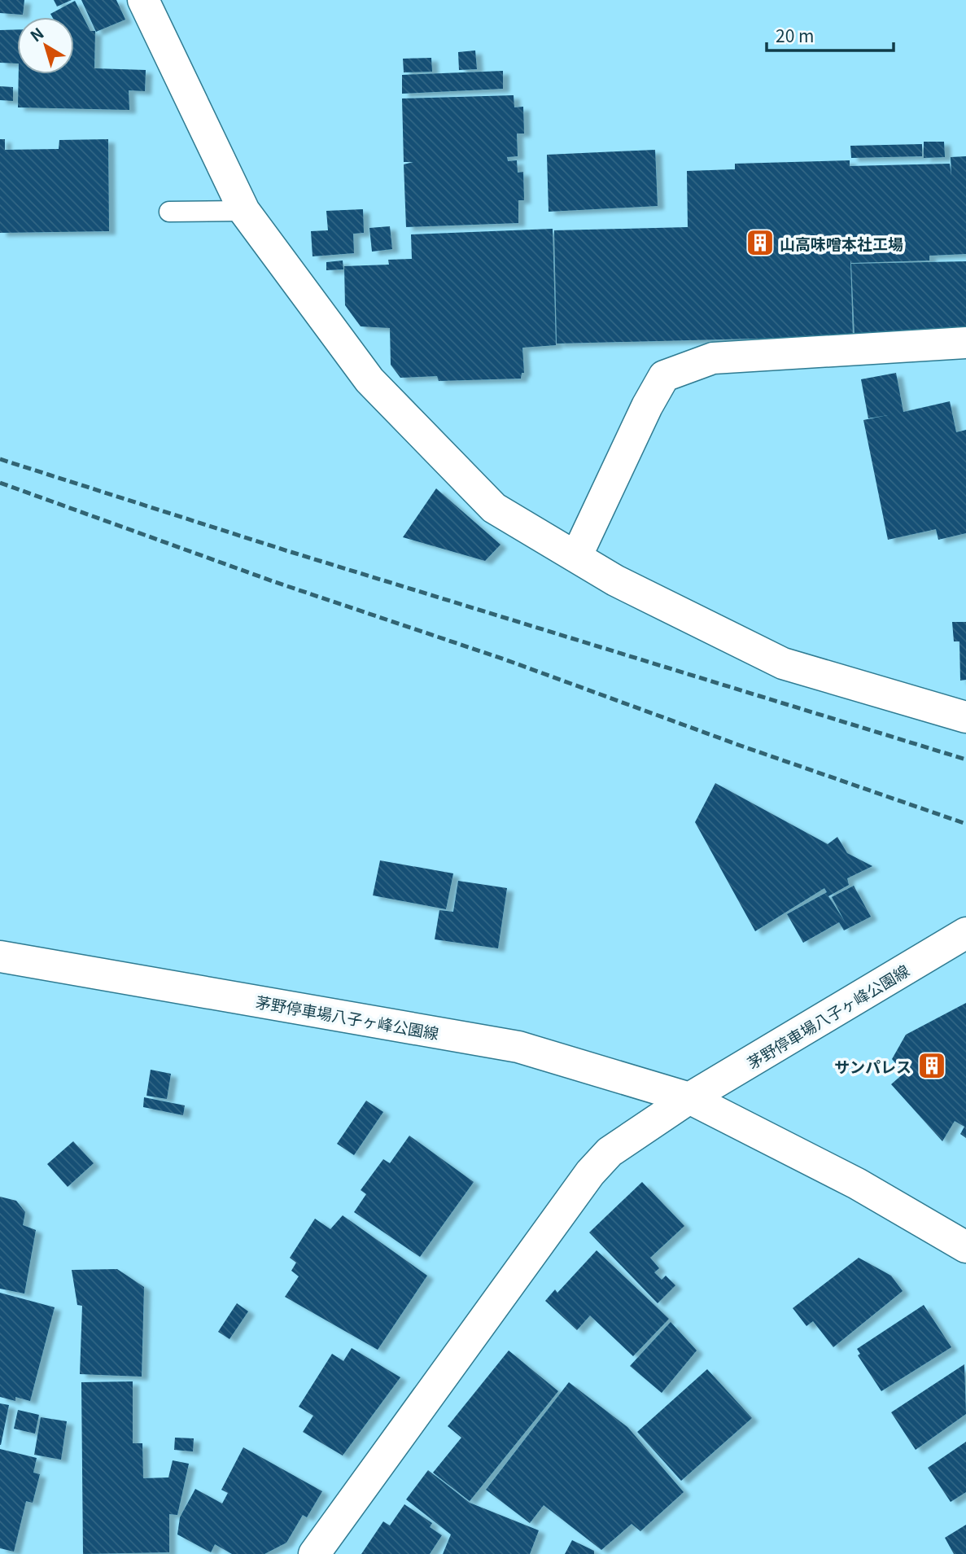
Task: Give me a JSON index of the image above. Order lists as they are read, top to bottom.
{
  "streets": {
    "street": ["茅野停車場八子ヶ峰公園線"]
  },
  "places": {
    "building": ["山高味噌本社工場", "サンパレス"]
  },
  "scale_bar": "20 m",
  "north": "top left"
}
